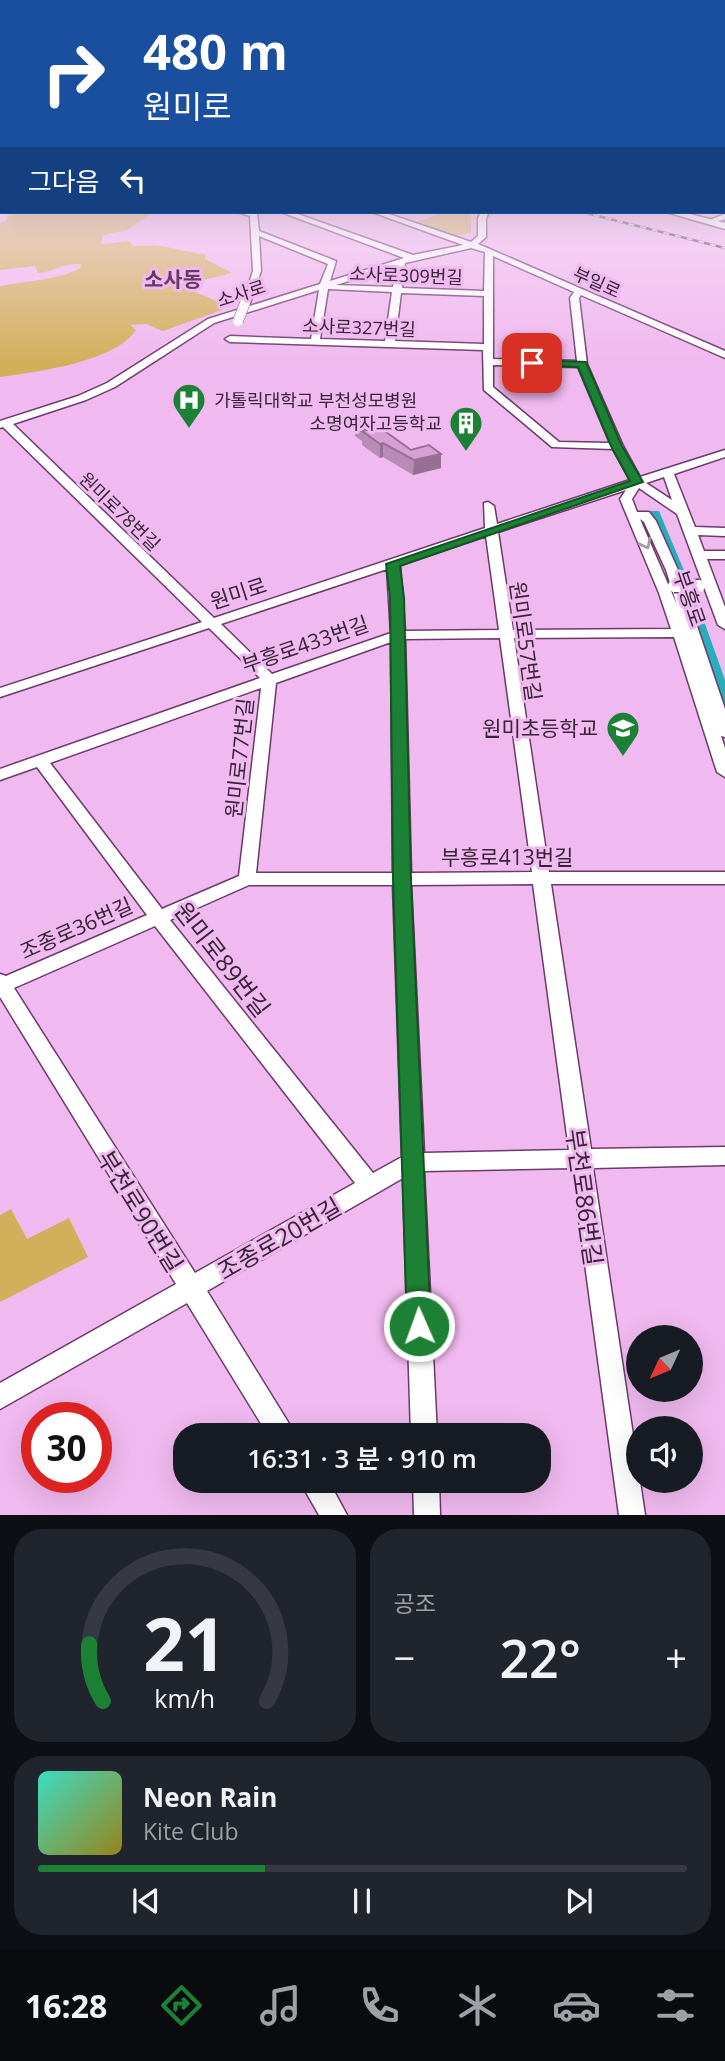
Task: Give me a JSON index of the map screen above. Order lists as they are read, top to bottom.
{
  "streets": {
    "street": [
      "소사로309번길",
      "부일로",
      "소사로",
      "소사로327번길",
      "원미로78번길",
      "원미로",
      "부흥로",
      "원미로57번길",
      "부흥로433번길",
      "원미로77번길",
      "부흥로413번길",
      "조종로36번길",
      "원미로89번길",
      "부천로86번길",
      "부천로90번길",
      "조종로20번길"
    ]
  },
  "crossings": [
    ["소사로309번길", "소사로"],
    ["부일로", "소사로"],
    ["소사로", "원미로78번길"],
    ["원미로78번길", "원미로"],
    ["원미로78번길", "원미로77번길"],
    ["원미로", "부흥로"],
    ["원미로", "원미로57번길"],
    ["원미로", "원미로77번길"],
    ["부흥로", "부흥로433번길"],
    ["원미로57번길", "부흥로433번길"],
    ["원미로57번길", "부흥로413번길"],
    ["원미로57번길", "부천로86번길"],
    ["부흥로433번길", "원미로77번길"],
    ["부흥로433번길", "원미로89번길"],
    ["원미로77번길", "부흥로413번길"],
    ["원미로77번길", "조종로36번길"],
    ["부흥로413번길", "조종로36번길"],
    ["부흥로413번길", "부천로86번길"],
    ["조종로36번길", "원미로89번길"],
    ["조종로36번길", "부천로90번길"],
    ["원미로89번길", "조종로20번길"],
    ["부천로90번길", "조종로20번길"]
  ],
  "districts": ["소사동"],
  "places": {
    "hospital": ["가톨릭대학교 부천성모병원"],
    "building": ["소명여자고등학교"],
    "school or university": ["원미초등학교"]
  },
  "north": "bottom left",
  "page": {
    "turn": ["480 m", "원미로"],
    "then": "그다음",
    "limit": "30",
    "trip": "16:31 · 3 분 · 910 m",
    "tile": "공조",
    "heat": ["−", "22°", "+"],
    "song": ["Neon Rain", "Kite Club"],
    "tabs": "16:28",
    "gauge": ["21", "km/h"]
  }
}
